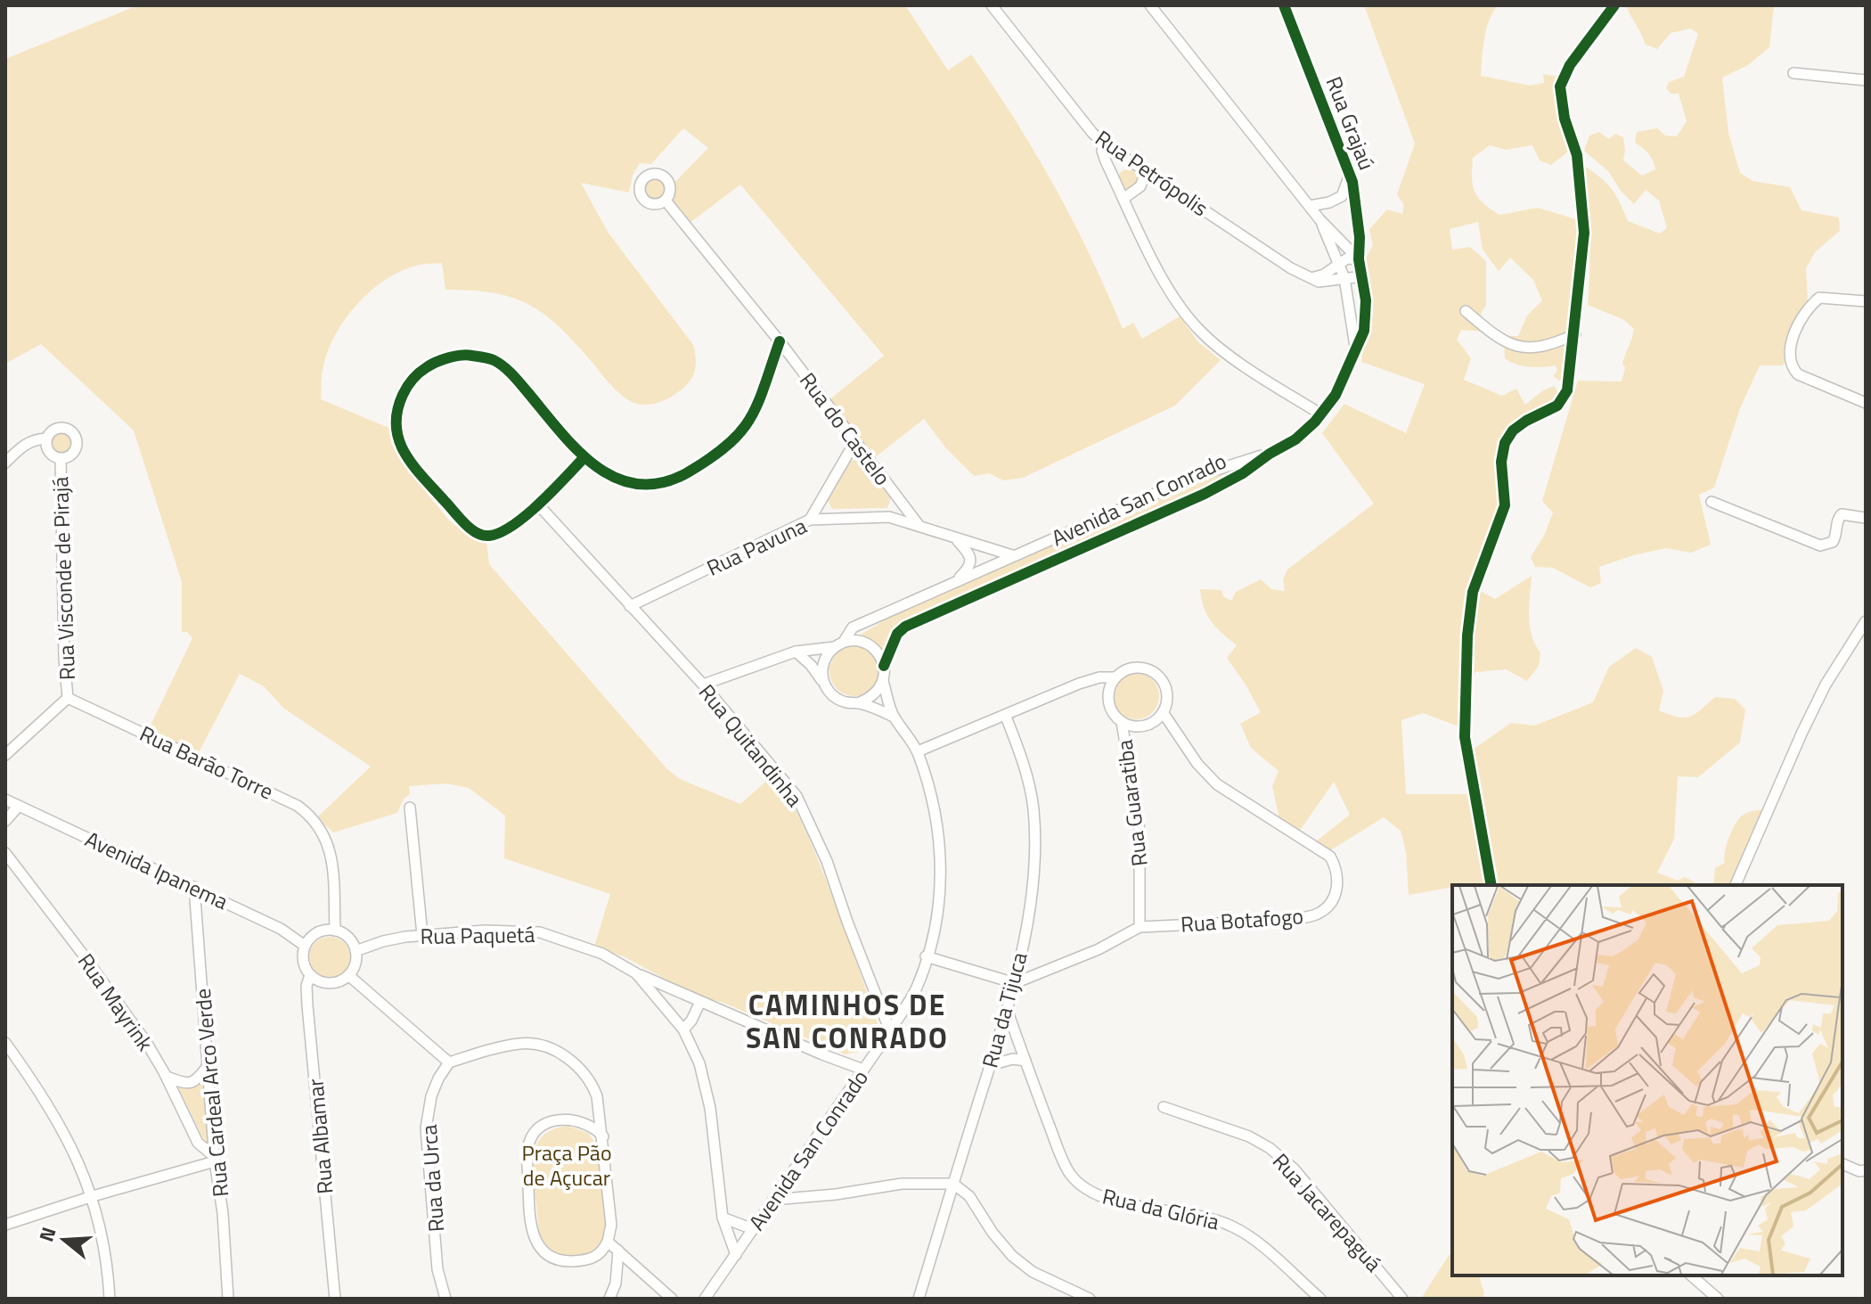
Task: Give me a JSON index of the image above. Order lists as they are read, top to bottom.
{
  "streets": {
    "street": [
      "Rua Grajaú",
      "Rua Petrópolis",
      "Rua do Castelo",
      "Avenida San Conrado",
      "Rua Pavuna",
      "Rua Visconde de Pirajá",
      "Rua Quitandinha",
      "Rua Barão Torre",
      "Rua Guaratiba",
      "Avenida Ipanema",
      "Rua Botafogo",
      "Rua Paquetá",
      "Rua Mayrink",
      "Rua da Tijuca",
      "Rua Cardeal Arco Verde",
      "Rua Albamar",
      "Rua da Urca",
      "Rua da Glória",
      "Rua Jacarepaguá"
    ]
  },
  "crossings": [
    ["Rua Grajaú", "Avenida San Conrado"],
    ["Rua do Castelo", "Rua Pavuna"],
    ["Avenida San Conrado", "Rua Pavuna"],
    ["Avenida San Conrado", "Rua Quitandinha"],
    ["Avenida San Conrado", "Rua Paquetá"],
    ["Rua Pavuna", "Rua Quitandinha"],
    ["Rua Visconde de Pirajá", "Rua Barão Torre"],
    ["Rua Barão Torre", "Avenida Ipanema"],
    ["Rua Barão Torre", "Rua Paquetá"],
    ["Rua Barão Torre", "Rua Albamar"],
    ["Rua Guaratiba", "Rua Botafogo"],
    ["Avenida Ipanema", "Rua Paquetá"],
    ["Avenida Ipanema", "Rua Cardeal Arco Verde"],
    ["Avenida Ipanema", "Rua Albamar"],
    ["Rua Botafogo", "Rua da Tijuca"],
    ["Rua Paquetá", "Rua Albamar"],
    ["Rua Mayrink", "Rua Cardeal Arco Verde"],
    ["Rua da Tijuca", "Rua da Glória"]
  ],
  "districts": ["CAMINHOS DE SAN CONRADO"],
  "parks": ["Praça Pão de Açucar"],
  "north": "left"
}
